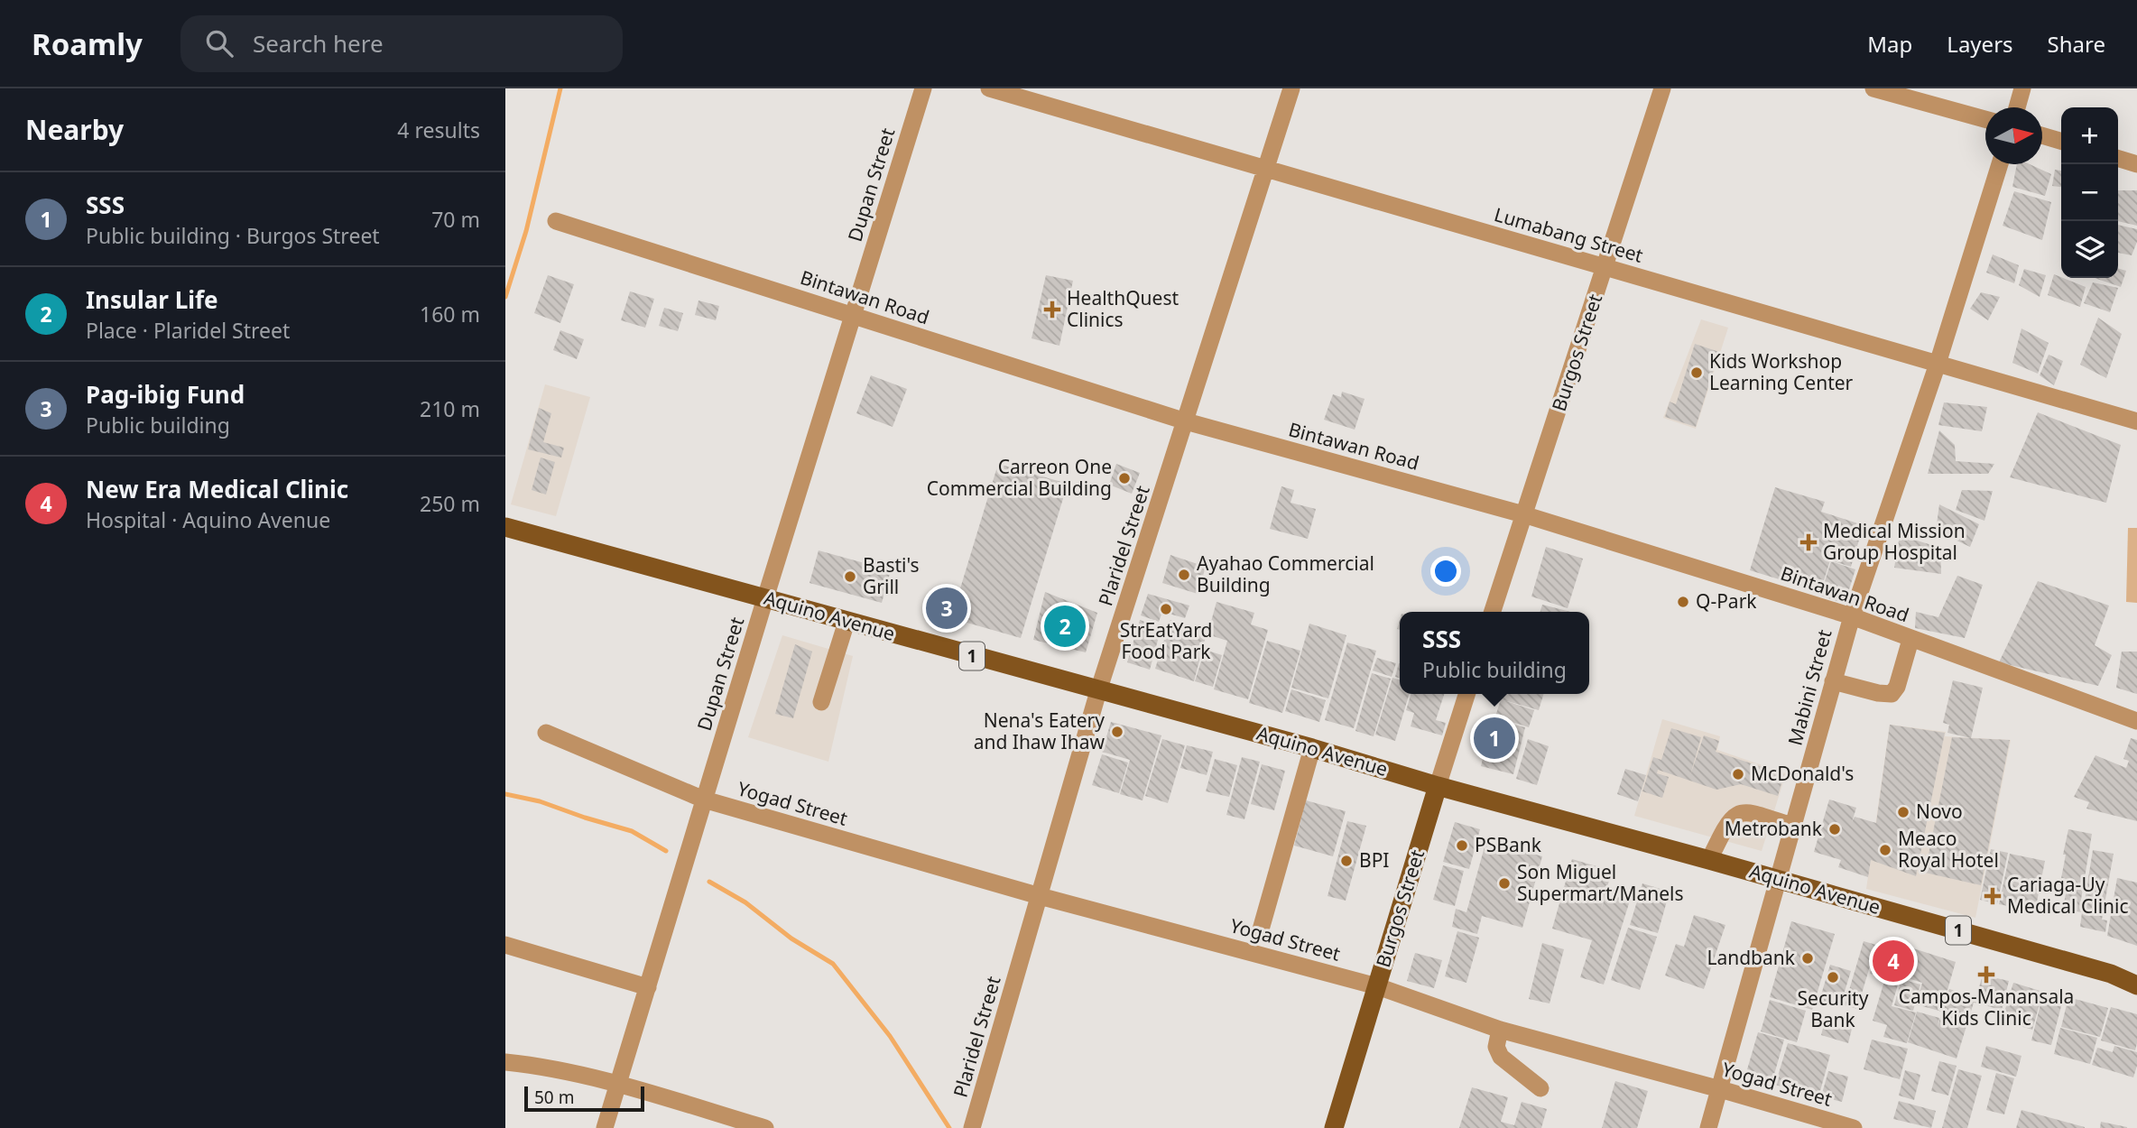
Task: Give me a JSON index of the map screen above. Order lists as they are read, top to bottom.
{
  "streets": {
    "main road": ["Burgos Street", "Aquino Avenue", "1"],
    "street": [
      "Dupan Street",
      "Lumabang Street",
      "Bintawan Road",
      "Plaridel Street",
      "Mabini Street",
      "Yogad Street"
    ]
  },
  "crossings": [
    ["Dupan Street", "Bintawan Road"],
    ["Dupan Street", "Aquino Avenue"],
    ["Dupan Street", "Yogad Street"],
    ["Lumabang Street", "Burgos Street"],
    ["Lumabang Street", "Plaridel Street"],
    ["Lumabang Street", "Mabini Street"],
    ["Bintawan Road", "Burgos Street"],
    ["Bintawan Road", "Plaridel Street"],
    ["Bintawan Road", "Mabini Street"],
    ["Burgos Street", "Aquino Avenue"],
    ["Burgos Street", "Yogad Street"],
    ["Plaridel Street", "Aquino Avenue"],
    ["Plaridel Street", "Yogad Street"],
    ["Aquino Avenue", "Mabini Street"],
    ["Mabini Street", "Yogad Street"]
  ],
  "places": {
    "health": [
      "HealthQuest Clinics",
      "Medical Mission Group Hospital",
      "Cariaga-Uy Medical Clinic",
      "Campos-Manansala Kids Clinic"
    ],
    "other": [
      "Kids Workshop Learning Center",
      "Carreon One Commercial Building",
      "Ayahao Commercial Building",
      "Basti's Grill",
      "Q-Park",
      "StrEatYard Food Park",
      "Nena's Eatery and Ihaw Ihaw",
      "McDonald's",
      "Novo",
      "Metrobank",
      "PSBank",
      "Meaco Royal Hotel",
      "BPI",
      "Son Miguel Supermart/Manels",
      "Landbank",
      "Security Bank"
    ]
  },
  "scale_bar": "50 m",
  "north": "right",
  "page": {
    "header": "Roamly",
    "search": "Search here",
    "nav": ["Map", "Layers", "Share"],
    "heading": ["Nearby", "4 results"],
    "map_buttons": ["+", "−"],
    "list": [
      {
        "mark": "1",
        "name": "SSS",
        "note": "Public building · Burgos Street",
        "value": "70 m"
      },
      {
        "mark": "2",
        "name": "Insular Life",
        "note": "Place · Plaridel Street",
        "value": "160 m"
      },
      {
        "mark": "3",
        "name": "Pag-ibig Fund",
        "note": "Public building",
        "value": "210 m"
      },
      {
        "mark": "4",
        "name": "New Era Medical Clinic",
        "note": "Hospital · Aquino Avenue",
        "value": "250 m"
      }
    ],
    "pins": [
      "3",
      "2",
      "1",
      "4"
    ],
    "popup": ["SSS", "Public building"],
    "scale": "50 m"
  }
}
